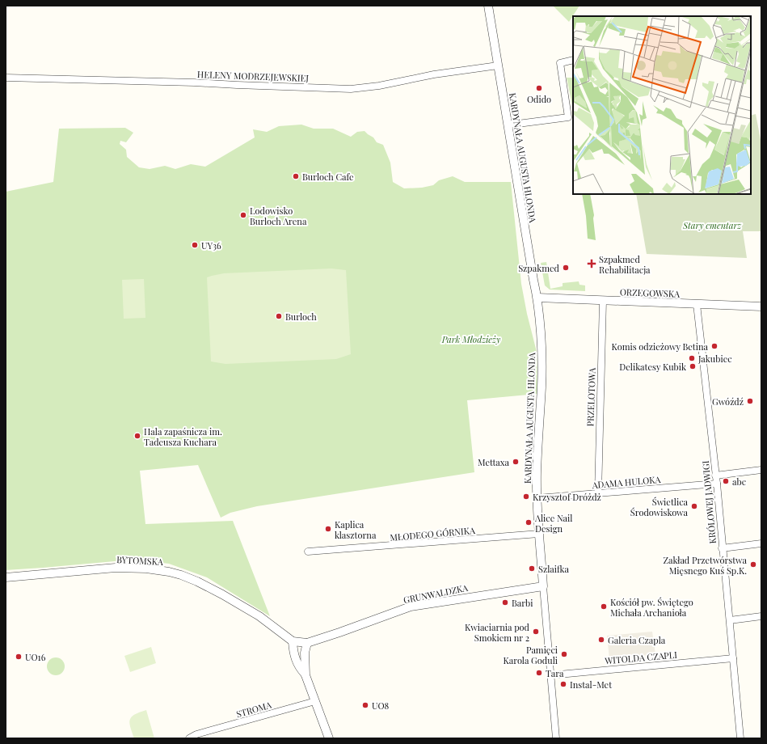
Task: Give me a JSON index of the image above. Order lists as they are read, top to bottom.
{
  "streets": {
    "street": [
      "HELENY MODRZEJEWSKIEJ",
      "KARDYNAŁA AUGUSTA HLONDA",
      "ORZEGOWSKA",
      "PRZELOTOWA",
      "ADAMA HULOKA",
      "KRÓLOWEJ JADWIGI",
      "MŁODEGO GÓRNIKA",
      "BYTOMSKA",
      "GRUNWALDZKA",
      "WITOLDA CZAPLI",
      "STROMA"
    ]
  },
  "crossings": [
    ["HELENY MODRZEJEWSKIEJ", "KARDYNAŁA AUGUSTA HLONDA"],
    ["KARDYNAŁA AUGUSTA HLONDA", "ORZEGOWSKA"],
    ["KARDYNAŁA AUGUSTA HLONDA", "ADAMA HULOKA"],
    ["KARDYNAŁA AUGUSTA HLONDA", "MŁODEGO GÓRNIKA"],
    ["KARDYNAŁA AUGUSTA HLONDA", "GRUNWALDZKA"],
    ["KARDYNAŁA AUGUSTA HLONDA", "WITOLDA CZAPLI"],
    ["ORZEGOWSKA", "PRZELOTOWA"],
    ["ORZEGOWSKA", "KRÓLOWEJ JADWIGI"],
    ["PRZELOTOWA", "ADAMA HULOKA"],
    ["ADAMA HULOKA", "KRÓLOWEJ JADWIGI"],
    ["KRÓLOWEJ JADWIGI", "WITOLDA CZAPLI"],
    ["BYTOMSKA", "GRUNWALDZKA"]
  ],
  "parks": ["Stary cmentarz", "Park Młodzieży"],
  "places": {
    "other": [
      "Odido",
      "Burloch Cafe",
      "Lodowisko Burloch Arena",
      "UY36",
      "Szpakmed",
      "Burloch",
      "Komis odzieżowy Betina",
      "Jakubiec",
      "Delikatesy Kubik",
      "Gwóźdź",
      "Hala zapaśnicza im. Tadeusza Kuchara",
      "Mettaxa",
      "abc",
      "Krzysztof Dróżdż",
      "Świetlica Środowiskowa",
      "Alice Nail Design",
      "Kaplica klasztorna",
      "Zakład Przetwórstwa Mięsnego Kuś Sp.K.",
      "Szlaifka",
      "Barbi",
      "Kościół pw. Świętego Michała Archanioła",
      "Kwiaciarnia pod Smokiem nr 2",
      "Galeria Czapla",
      "Pamięci Karola Goduli",
      "UO16",
      "Tara",
      "Instal-Met",
      "UO8"
    ],
    "health": ["Szpakmed Rehabilitacja"]
  }
}
